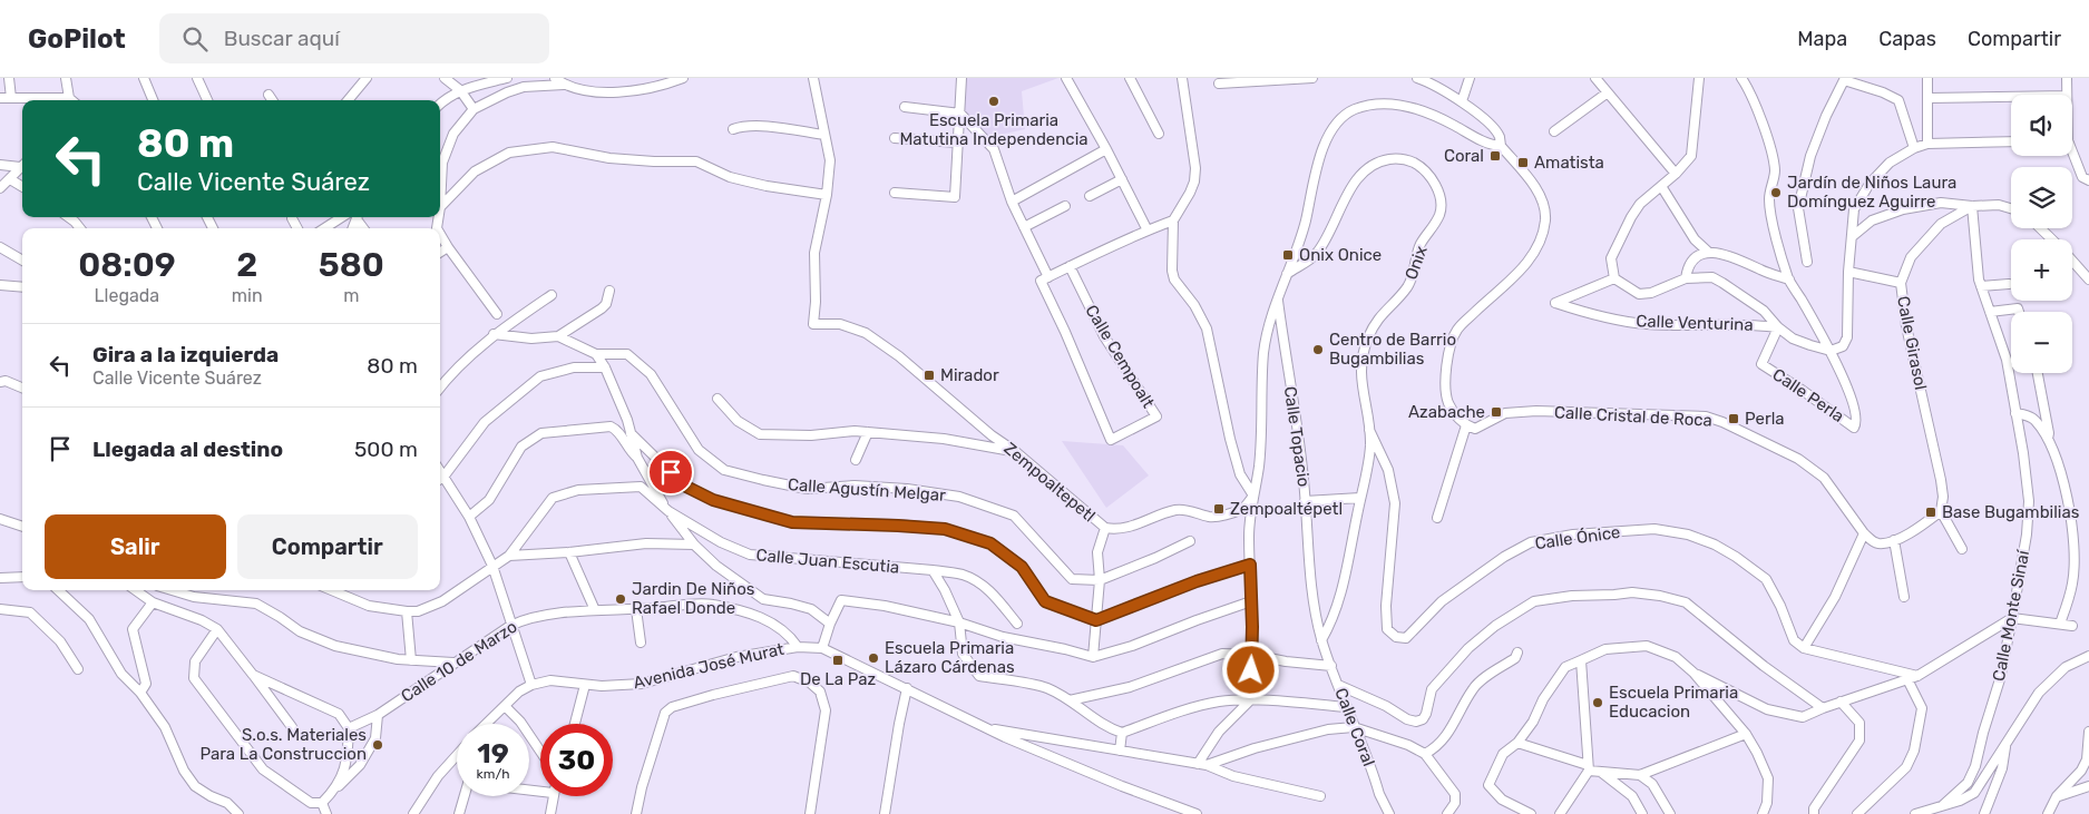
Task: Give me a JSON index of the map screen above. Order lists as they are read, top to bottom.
{
  "streets": {
    "street": [
      "Onix",
      "Calle Venturina",
      "Calle Girasol",
      "Calle Cempoalt",
      "Calle Perla",
      "Calle Cristal de Roca",
      "Calle Topacio",
      "Zempoaltepetl",
      "Calle Agustín Melgar",
      "Calle Ónice",
      "Calle Juan Escutia",
      "Calle Monte Sinaí",
      "Calle 10 de Marzo",
      "Avenida José Murat",
      "Calle Coral"
    ]
  },
  "crossings": [
    ["Onix", "Calle Topacio"],
    ["Onix", "Calle Ónice"],
    ["Onix", "Calle Coral"],
    ["Calle Venturina", "Calle Perla"],
    ["Calle Girasol", "Calle Monte Sinaí"],
    ["Calle Topacio", "Calle Coral"],
    ["Calle 10 de Marzo", "Avenida José Murat"]
  ],
  "places": {
    "other": [
      "Escuela Primaria Matutina Independencia",
      "Jardín de Niños Laura Domínguez Aguirre",
      "Centro de Barrio Bugambilias",
      "Jardin De Niños Rafael Donde",
      "Escuela Primaria Lázaro Cárdenas",
      "Escuela Primaria Educacion",
      "S.o.s. Materiales Para La Construccion"
    ],
    "transit": [
      "Coral",
      "Amatista",
      "Onix Onice",
      "Mirador",
      "Azabache",
      "Perla",
      "Zempoaltépetl",
      "Base Bugambilias",
      "De La Paz"
    ]
  },
  "page": {
    "header": "GoPilot",
    "search": "Buscar aquí",
    "nav": ["Mapa", "Capas", "Compartir"],
    "map_buttons": ["+", "−"],
    "turn": ["80 m", "Calle Vicente Suárez"],
    "eta": [
      "08:09",
      "Llegada",
      "2",
      "min",
      "580",
      "m"
    ],
    "list": [
      {
        "name": "Gira a la izquierda",
        "note": "Calle Vicente Suárez",
        "value": "80 m"
      },
      {
        "name": "Llegada al destino",
        "value": "500 m"
      }
    ],
    "buttons": ["Salir", "Compartir"],
    "speed": "19 km/h",
    "limit": "30"
  }
}
